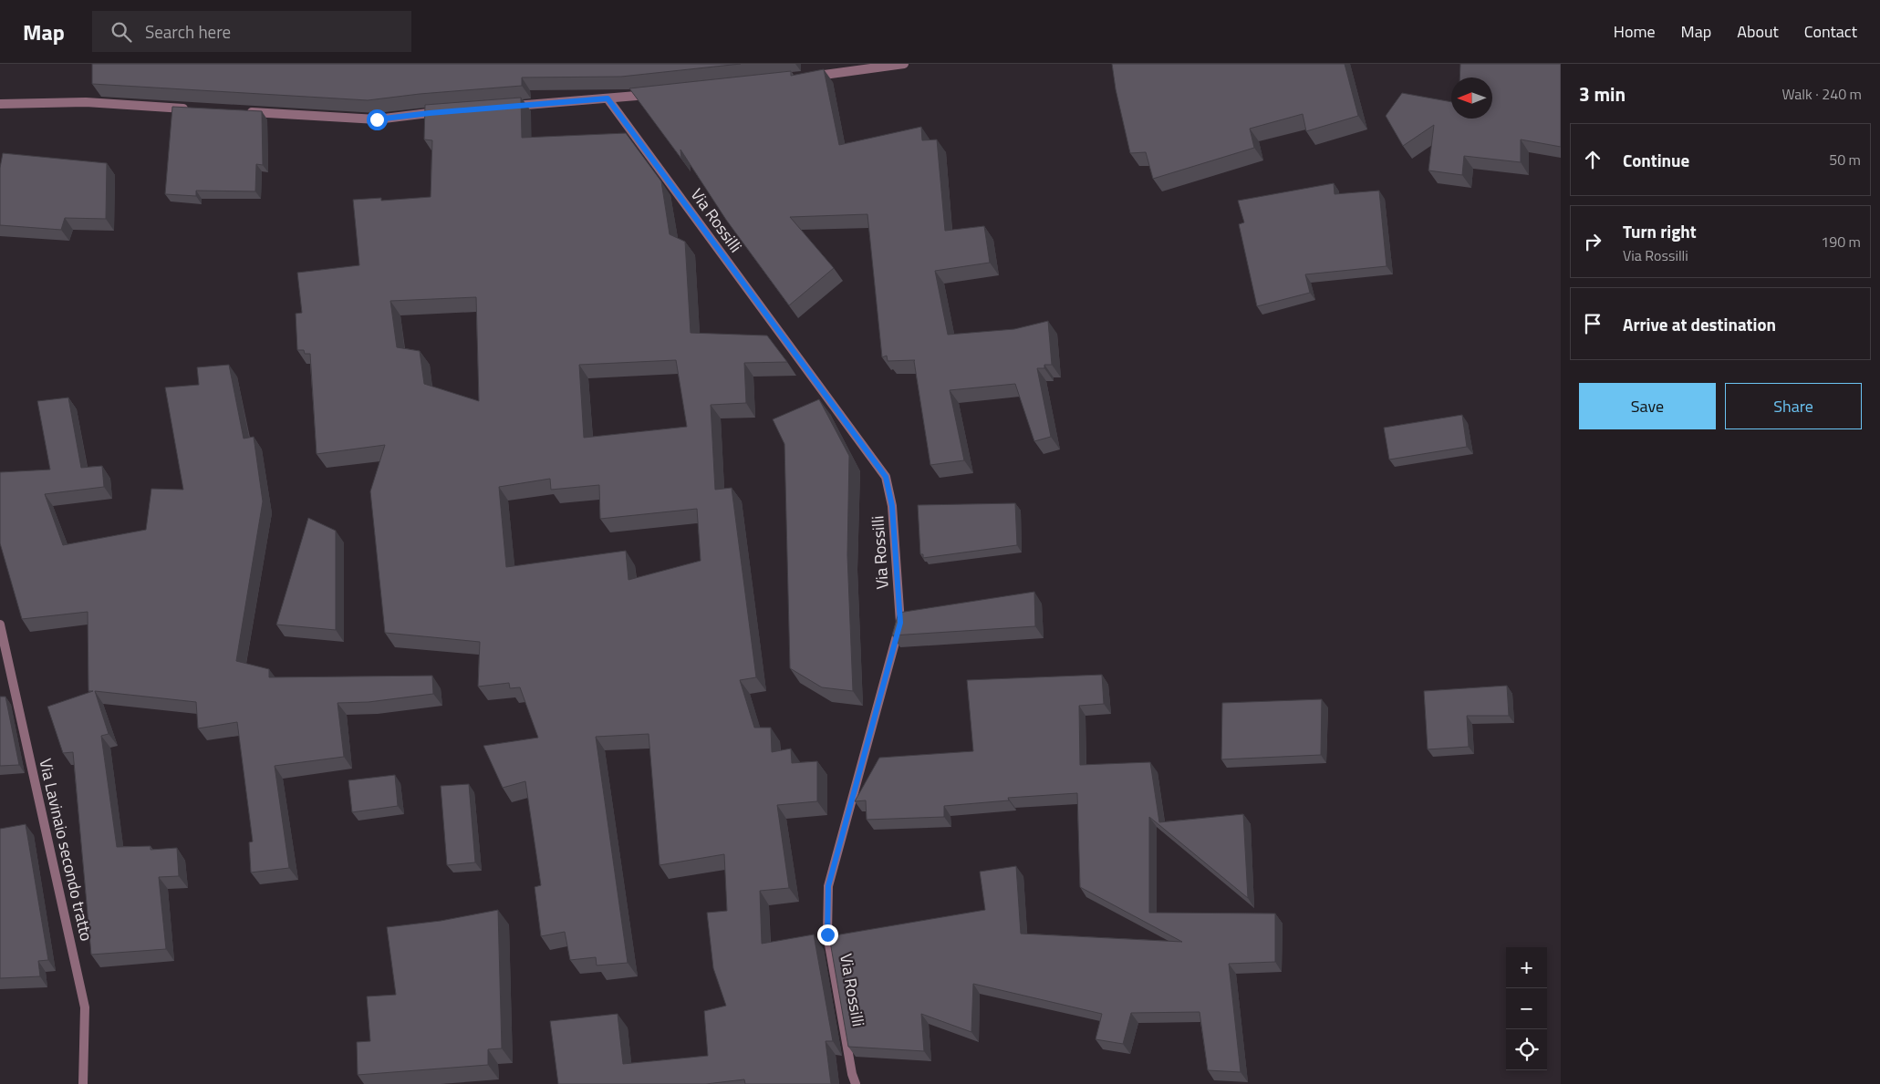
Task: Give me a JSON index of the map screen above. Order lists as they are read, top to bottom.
{
  "streets": {
    "street": ["Via Rossilli", "Via Lavinaio secondo tratto"]
  },
  "north": "left",
  "page": {
    "header": "Map",
    "search": "Search here",
    "nav": [
      "Home",
      "Map",
      "About",
      "Contact"
    ],
    "heading": ["3 min", "Walk · 240 m"],
    "list": [
      ["Continue", "50 m"],
      ["Turn right", "Via Rossilli", "190 m"],
      "Arrive at destination"
    ],
    "buttons": ["Save", "Share"],
    "map_buttons": ["+", "−"]
  }
}
